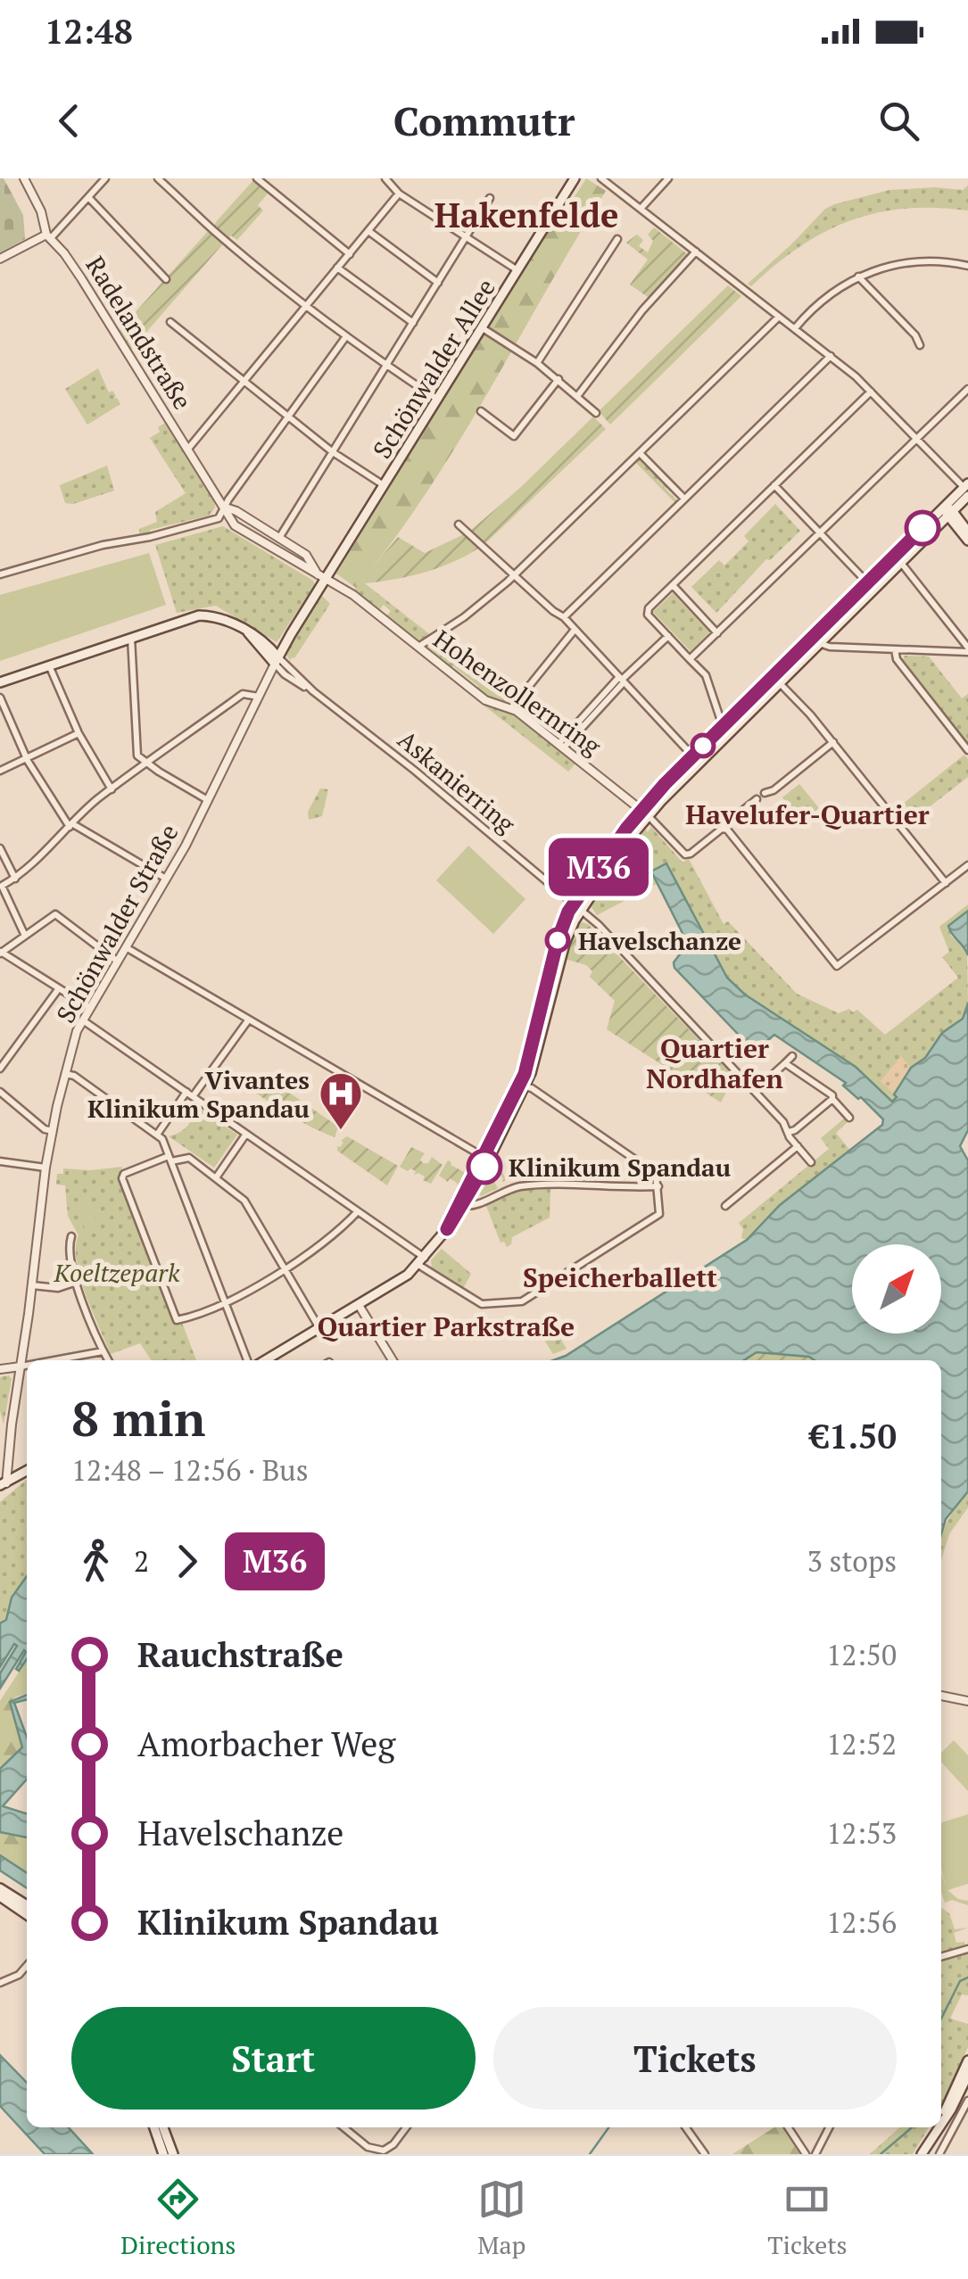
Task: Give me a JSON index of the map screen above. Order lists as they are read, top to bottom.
{
  "streets": {
    "main road": ["Schönwalder Allee", "Askanierring"],
    "street": ["Radelandstraße", "Hohenzollernring", "Schönwalder Straße"]
  },
  "crossings": [
    ["Radelandstraße", "Hohenzollernring"],
    ["Schönwalder Allee", "Hohenzollernring"],
    ["Schönwalder Allee", "Askanierring"],
    ["Schönwalder Allee", "Schönwalder Straße"],
    ["Askanierring", "Schönwalder Straße"]
  ],
  "districts": [
    "Hakenfelde",
    "Havelufer-Quartier",
    "Quartier Nordhafen",
    "Speicherballett",
    "Quartier Parkstraße"
  ],
  "parks": ["Koeltzepark"],
  "places": {
    "other": ["Havelschanze", "Klinikum Spandau"],
    "hospital": ["Vivantes Klinikum Spandau"]
  },
  "lines": ["bus line M36"],
  "north": "top right",
  "page": {
    "status": "12:48",
    "header": "Commutr",
    "on_map": "M36",
    "heading": ["8 min", "12:48 – 12:56 · Bus", "€1.50"],
    "legs": ["2", "M36", "3 stops"],
    "list": [
      {
        "name": "Rauchstraße",
        "value": "12:50"
      },
      {
        "name": "Amorbacher Weg",
        "value": "12:52"
      },
      {
        "name": "Havelschanze",
        "value": "12:53"
      },
      {
        "name": "Klinikum Spandau",
        "value": "12:56"
      }
    ],
    "buttons": ["Start", "Tickets"],
    "tabs": ["Directions", "Map", "Tickets"]
  }
}
